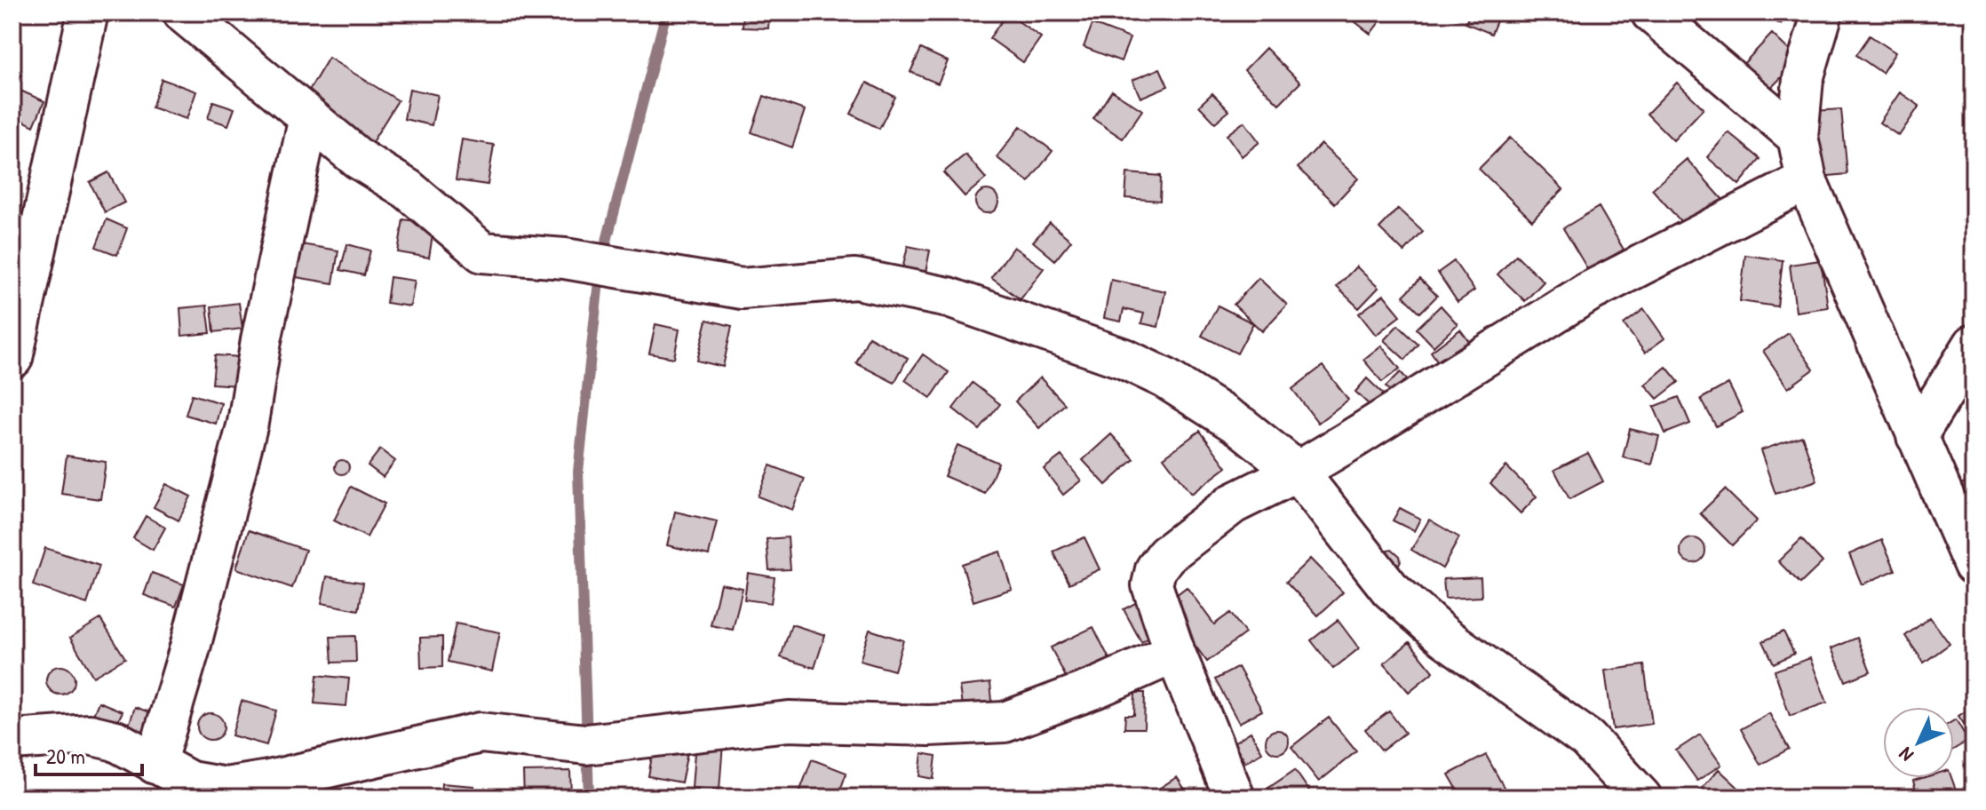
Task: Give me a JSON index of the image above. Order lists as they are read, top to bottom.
{
  "scale_bar": "20 m",
  "north": "bottom left"
}
